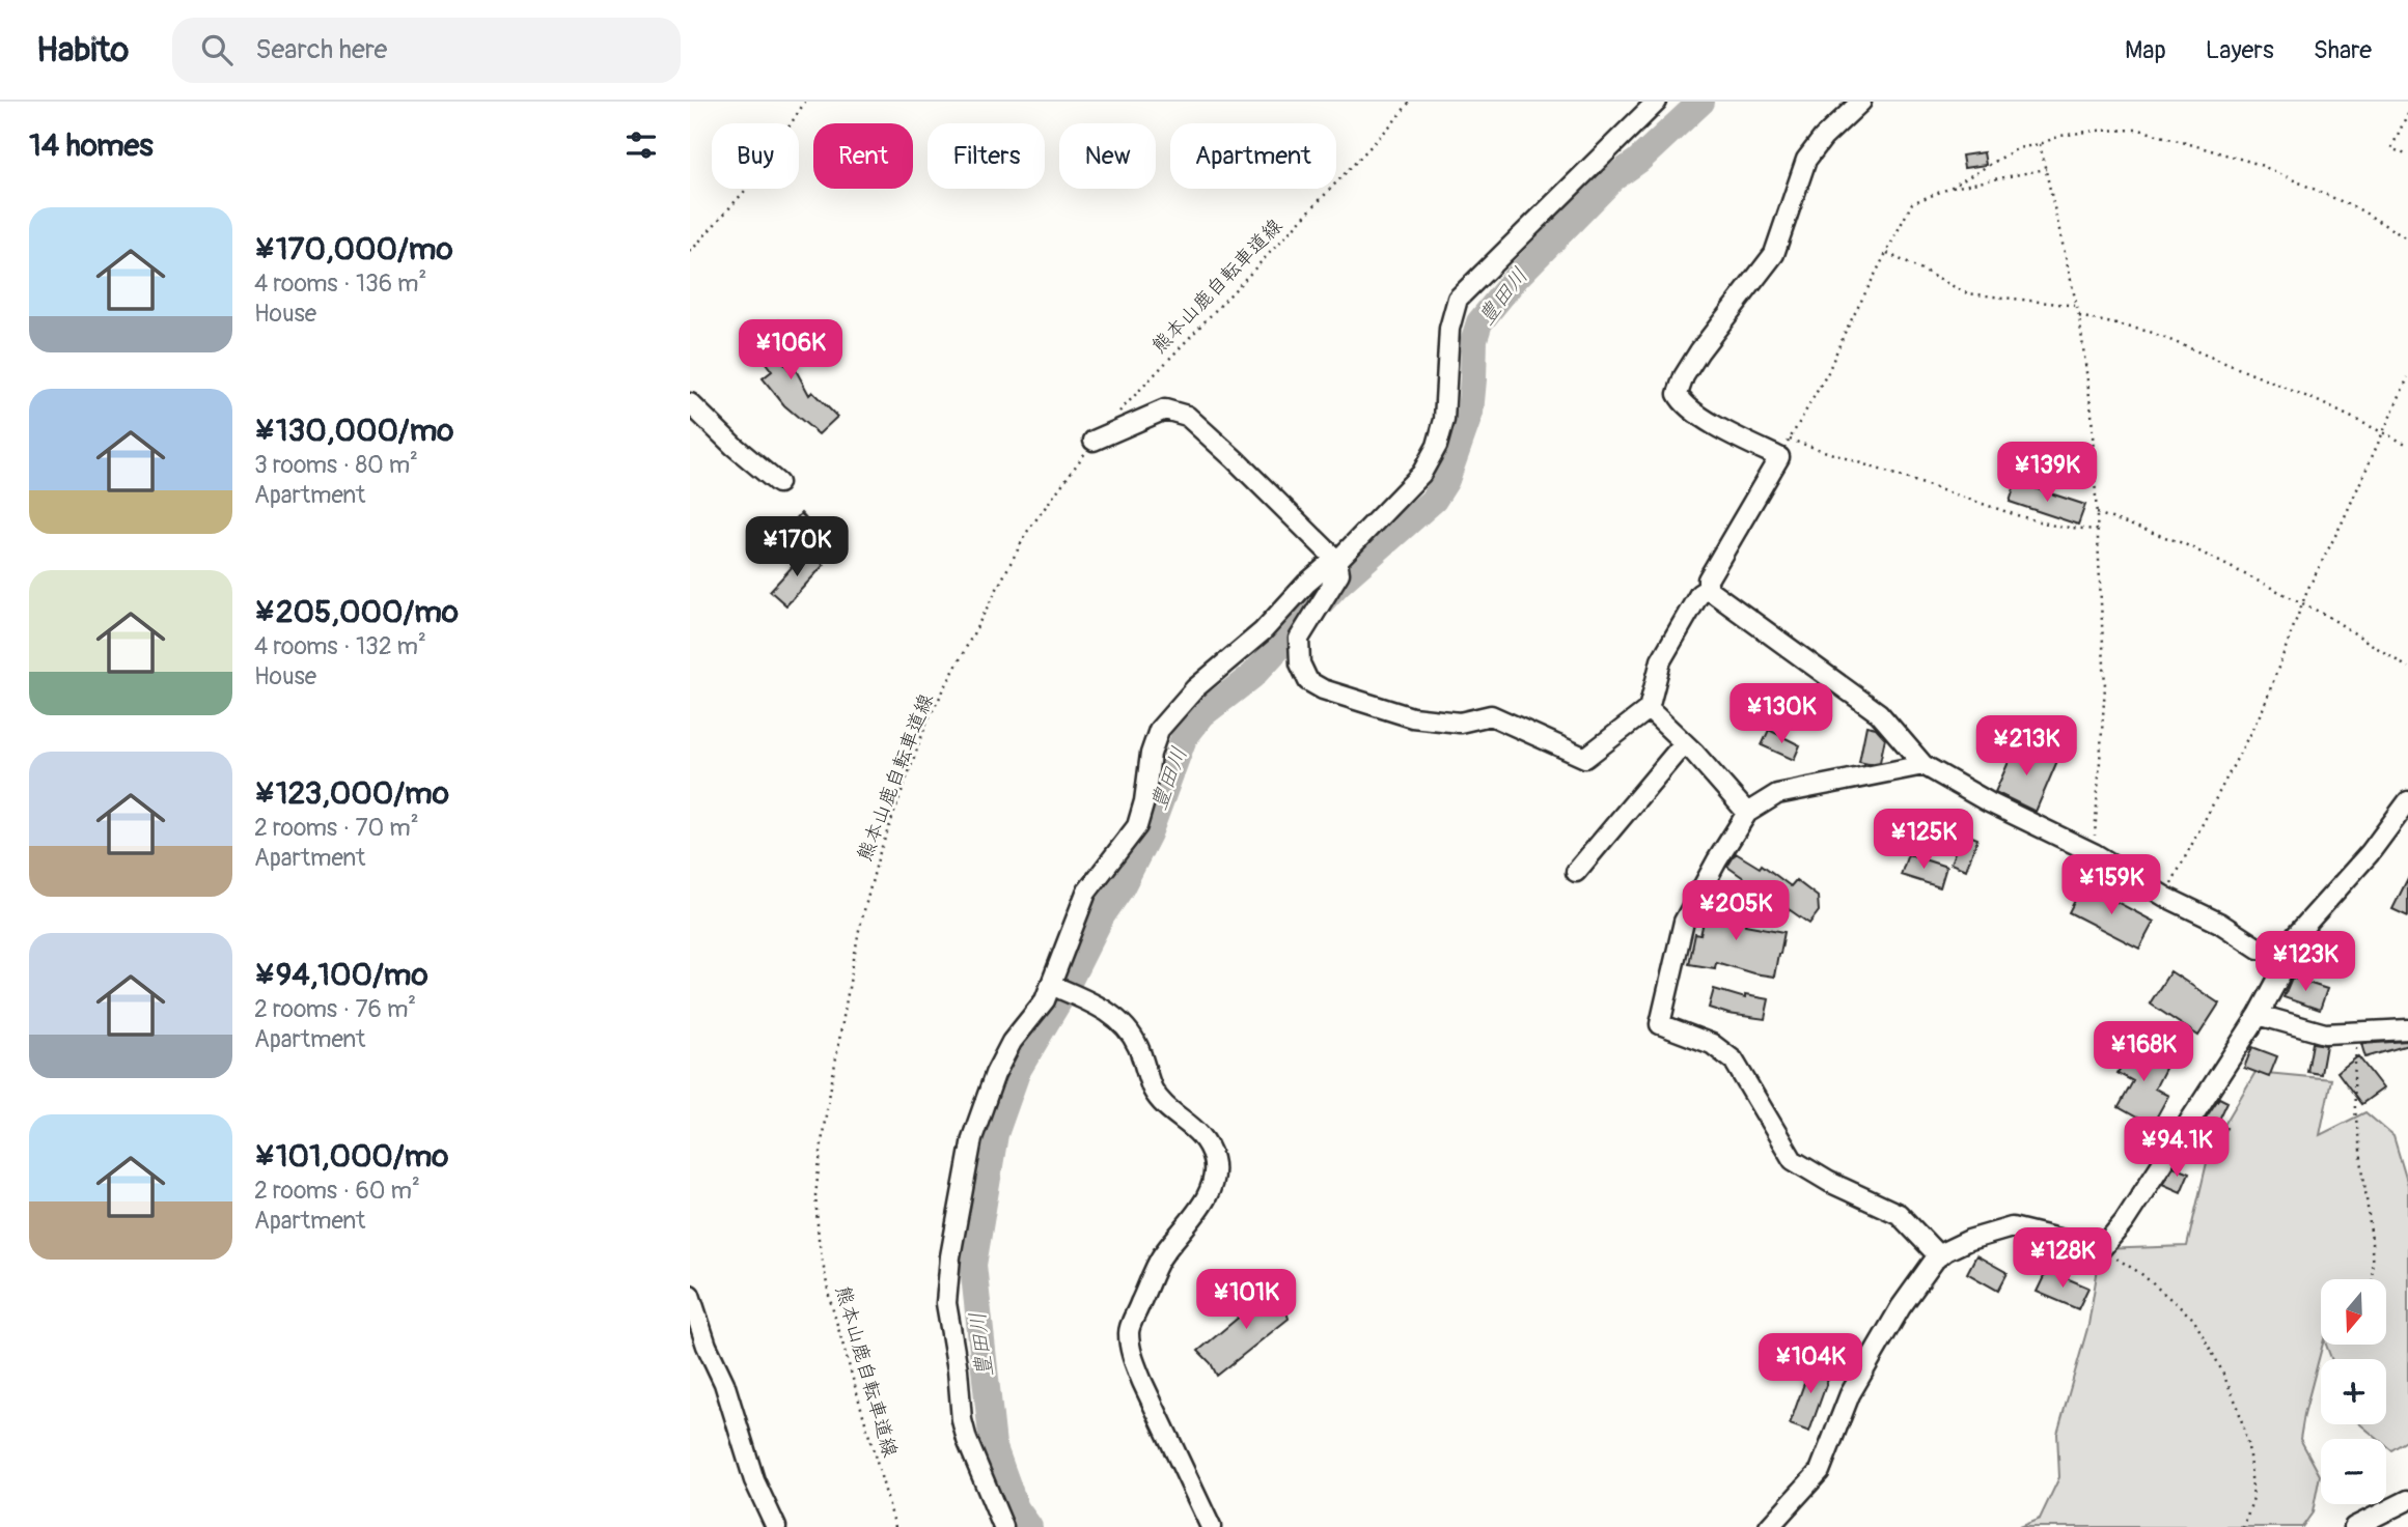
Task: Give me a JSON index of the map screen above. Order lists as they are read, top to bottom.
{
  "streets": {
    "path": ["熊本山鹿自転車道線"]
  },
  "water": ["豊田川"],
  "north": "bottom",
  "page": {
    "header": "Habito",
    "search": "Search here",
    "nav": ["Map", "Layers", "Share"],
    "heading": "14 homes",
    "chip": [
      "Buy",
      "Rent",
      "Filters",
      "New",
      "Apartment"
    ],
    "list": [
      {
        "name": "¥170,000/mo",
        "note": "4 rooms · 136 m² · House"
      },
      {
        "name": "¥130,000/mo",
        "note": "3 rooms · 80 m² · Apartment"
      },
      {
        "name": "¥205,000/mo",
        "note": "4 rooms · 132 m² · House"
      },
      {
        "name": "¥123,000/mo",
        "note": "2 rooms · 70 m² · Apartment"
      },
      {
        "name": "¥94,100/mo",
        "note": "2 rooms · 76 m² · Apartment"
      },
      {
        "name": "¥101,000/mo",
        "note": "2 rooms · 60 m² · Apartment"
      }
    ],
    "price": [
      "¥106K",
      "¥139K",
      "¥170K",
      "¥130K",
      "¥213K",
      "¥125K",
      "¥159K",
      "¥205K",
      "¥123K",
      "¥168K",
      "¥94.1K",
      "¥128K",
      "¥101K",
      "¥104K"
    ],
    "map_buttons": ["+", "−"]
  }
}
